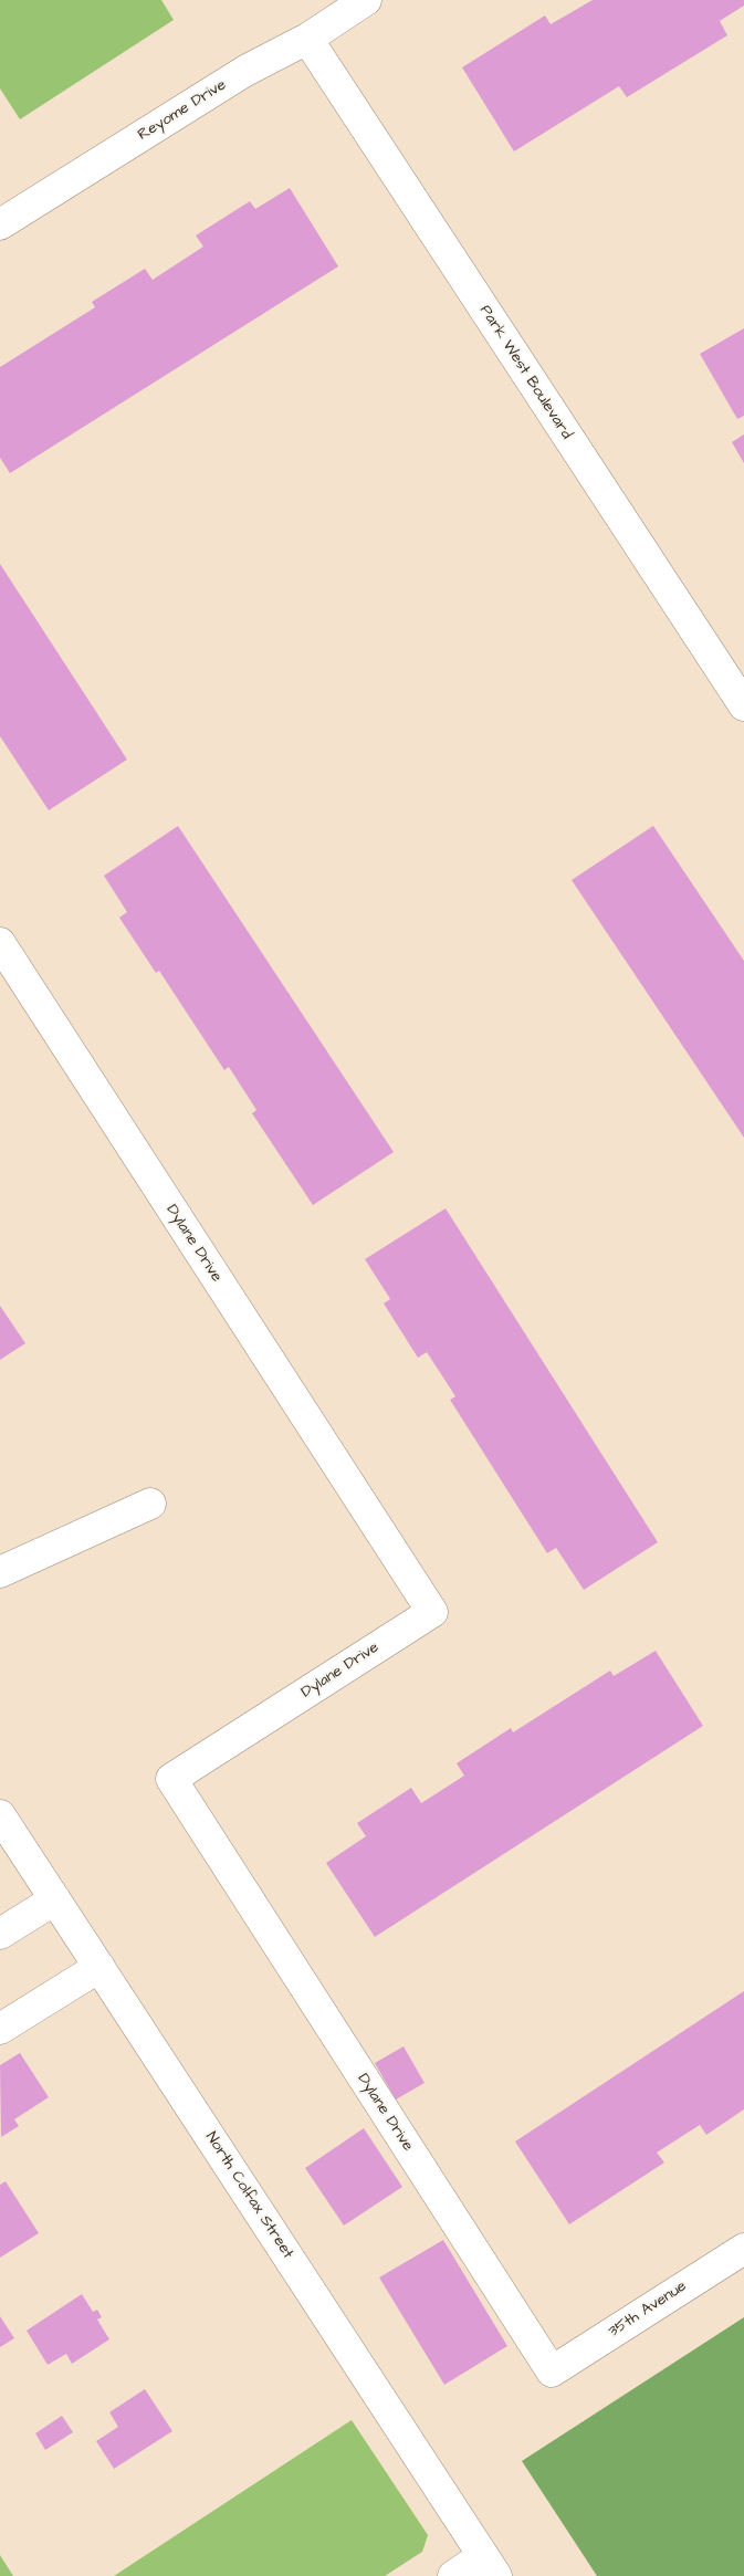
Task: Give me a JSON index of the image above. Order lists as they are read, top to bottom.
{
  "streets": {
    "street": [
      "Reyome Drive",
      "Park West Boulevard",
      "Dylane Drive",
      "North Colfax Street",
      "35th Avenue"
    ]
  },
  "crossings": [
    ["Reyome Drive", "Park West Boulevard"],
    ["Dylane Drive", "35th Avenue"]
  ]
}
